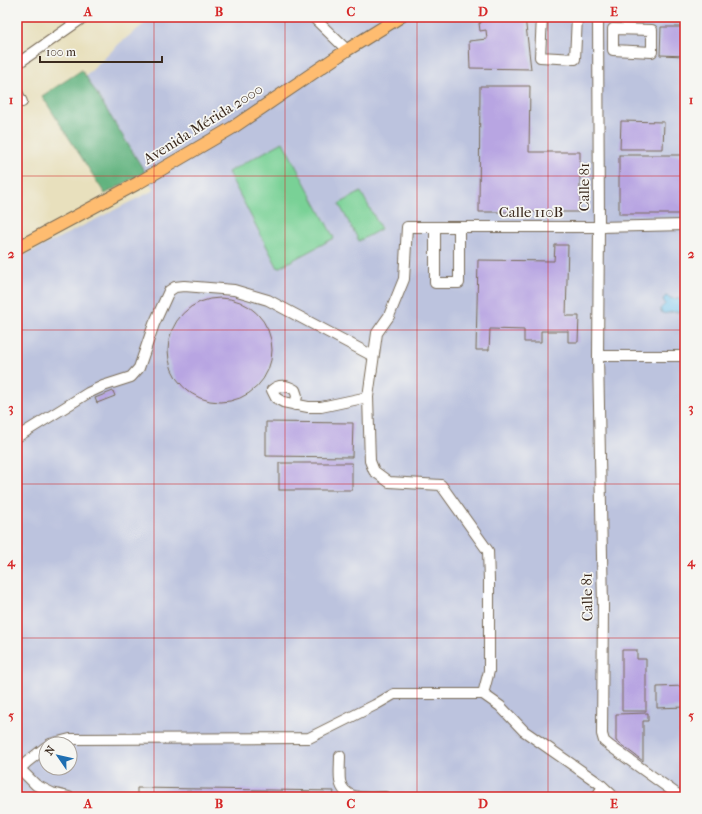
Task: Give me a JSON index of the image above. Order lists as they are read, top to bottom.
{
  "streets": {
    "main road": ["Avenida Mérida 2000"],
    "street": ["Calle 81", "Calle 110B"]
  },
  "crossings": [
    ["Calle 81", "Calle 110B"]
  ],
  "scale_bar": "100 m",
  "north": "top left",
  "grid": {
    "columns": [
      "A",
      "B",
      "C",
      "D",
      "E"
    ],
    "rows": [
      "1",
      "2",
      "3",
      "4",
      "5"
    ]
  }
}
